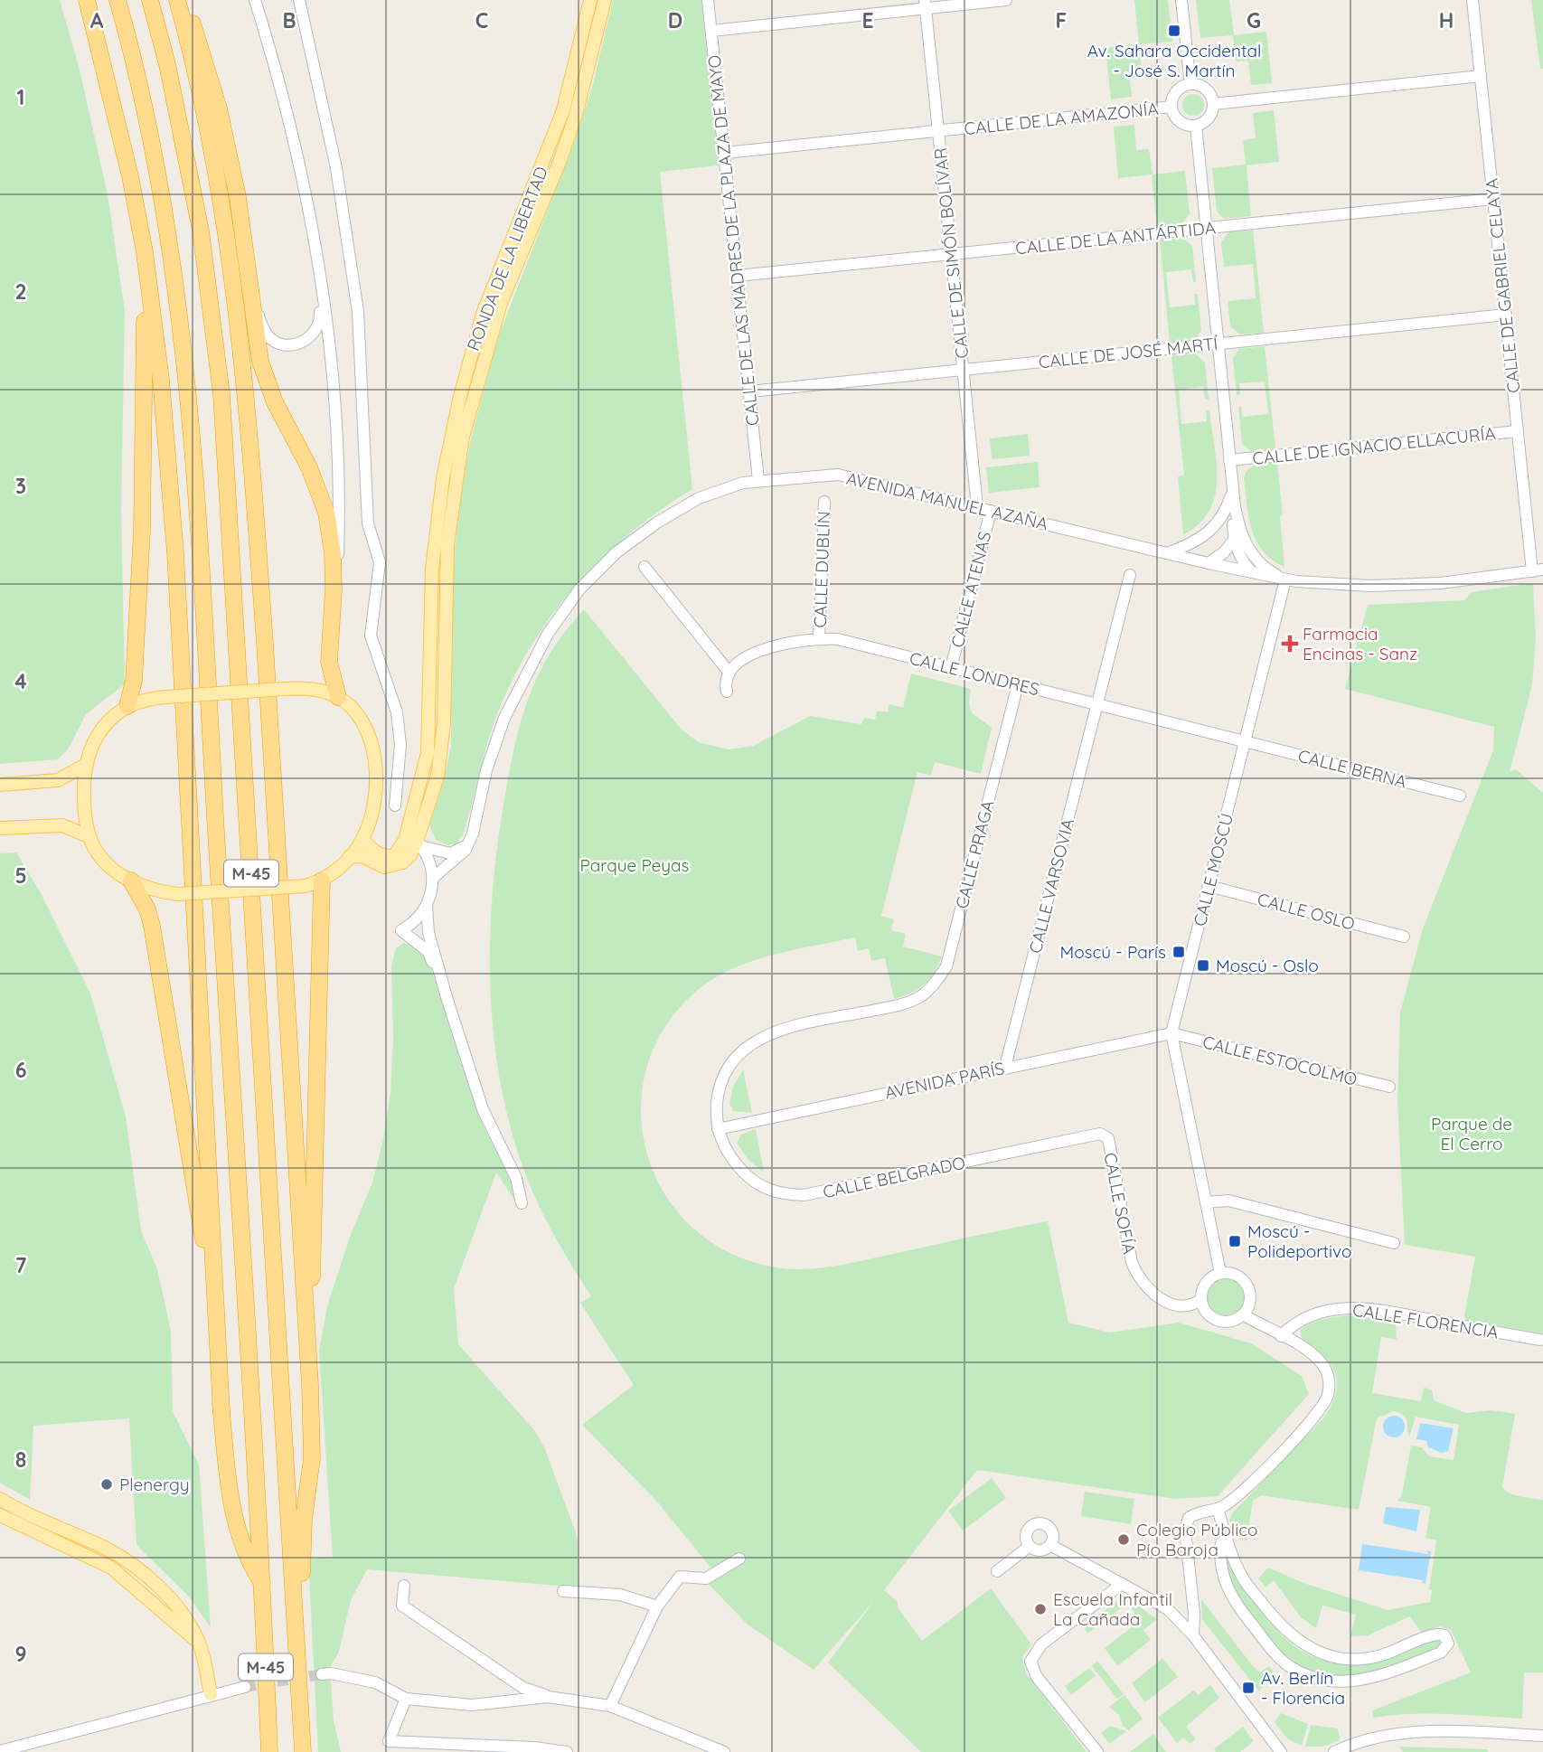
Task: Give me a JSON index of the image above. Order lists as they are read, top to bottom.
{
  "streets": {
    "highway": ["M-45"],
    "main road": ["RONDA DE LA LIBERTAD"],
    "street": [
      "CALLE DE LA AMAZONÍA",
      "CALLE DE LA ANTÁRTIDA",
      "CALLE DE LAS MADRES DE LA PLAZA DE MAYO",
      "CALLE DE SIMÓN BOLÍVAR",
      "CALLE DE GABRIEL CELAYA",
      "CALLE DE JOSÉ MARTÍ",
      "CALLE DE IGNACIO ELLACURÍA",
      "AVENIDA MANUEL AZAÑA",
      "CALLE DUBLÍN",
      "CALLE ATENAS",
      "CALLE LONDRES",
      "CALLE BERNA",
      "CALLE PRAGA",
      "CALLE MOSCÚ",
      "CALLE VARSOVIA",
      "CALLE OSLO",
      "CALLE ESTOCOLMO",
      "AVENIDA PARÍS",
      "CALLE BELGRADO",
      "CALLE SOFÍA",
      "CALLE FLORENCIA"
    ]
  },
  "crossings": [
    ["CALLE DE LA AMAZONÍA", "CALLE DE LAS MADRES DE LA PLAZA DE MAYO"],
    ["CALLE DE LA AMAZONÍA", "CALLE DE SIMÓN BOLÍVAR"],
    ["CALLE DE LA ANTÁRTIDA", "CALLE DE LAS MADRES DE LA PLAZA DE MAYO"],
    ["CALLE DE LA ANTÁRTIDA", "CALLE DE SIMÓN BOLÍVAR"],
    ["CALLE DE LA ANTÁRTIDA", "CALLE DE GABRIEL CELAYA"],
    ["CALLE DE LAS MADRES DE LA PLAZA DE MAYO", "CALLE DE JOSÉ MARTÍ"],
    ["CALLE DE LAS MADRES DE LA PLAZA DE MAYO", "AVENIDA MANUEL AZAÑA"],
    ["CALLE DE SIMÓN BOLÍVAR", "CALLE DE JOSÉ MARTÍ"],
    ["CALLE DE SIMÓN BOLÍVAR", "AVENIDA MANUEL AZAÑA"],
    ["RONDA DE LA LIBERTAD", "M-45"],
    ["CALLE DE GABRIEL CELAYA", "CALLE DE JOSÉ MARTÍ"],
    ["CALLE DE GABRIEL CELAYA", "CALLE DE IGNACIO ELLACURÍA"],
    ["CALLE DE GABRIEL CELAYA", "AVENIDA MANUEL AZAÑA"],
    ["AVENIDA MANUEL AZAÑA", "CALLE ATENAS"],
    ["AVENIDA MANUEL AZAÑA", "CALLE MOSCÚ"],
    ["CALLE DUBLÍN", "CALLE LONDRES"],
    ["CALLE ATENAS", "CALLE LONDRES"],
    ["CALLE LONDRES", "CALLE BERNA"],
    ["CALLE LONDRES", "CALLE PRAGA"],
    ["CALLE LONDRES", "CALLE MOSCÚ"],
    ["CALLE LONDRES", "CALLE VARSOVIA"],
    ["CALLE BERNA", "CALLE MOSCÚ"],
    ["CALLE PRAGA", "AVENIDA PARÍS"],
    ["CALLE PRAGA", "CALLE BELGRADO"],
    ["CALLE MOSCÚ", "CALLE OSLO"],
    ["CALLE MOSCÚ", "CALLE ESTOCOLMO"],
    ["CALLE MOSCÚ", "AVENIDA PARÍS"],
    ["CALLE MOSCÚ", "CALLE SOFÍA"],
    ["CALLE VARSOVIA", "AVENIDA PARÍS"],
    ["CALLE ESTOCOLMO", "AVENIDA PARÍS"],
    ["AVENIDA PARÍS", "CALLE BELGRADO"],
    ["CALLE BELGRADO", "CALLE SOFÍA"]
  ],
  "parks": ["Parque Peyas", "Parque de El Cerro"],
  "places": {
    "transit": [
      "Av. Sahara Occidental - José S. Martín",
      "Moscú - París",
      "Moscú - Oslo",
      "Moscú - Polideportivo",
      "Av. Berlín - Florencia"
    ],
    "health": ["Farmacia Encinas - Sanz"],
    "other": ["Plenergy", "Colegio Público Pío Baroja", "Escuela Infantil La Cañada"]
  },
  "grid": {
    "columns": [
      "A",
      "B",
      "C",
      "D",
      "E",
      "F",
      "G",
      "H"
    ],
    "rows": [
      "1",
      "2",
      "3",
      "4",
      "5",
      "6",
      "7",
      "8",
      "9"
    ]
  }
}
